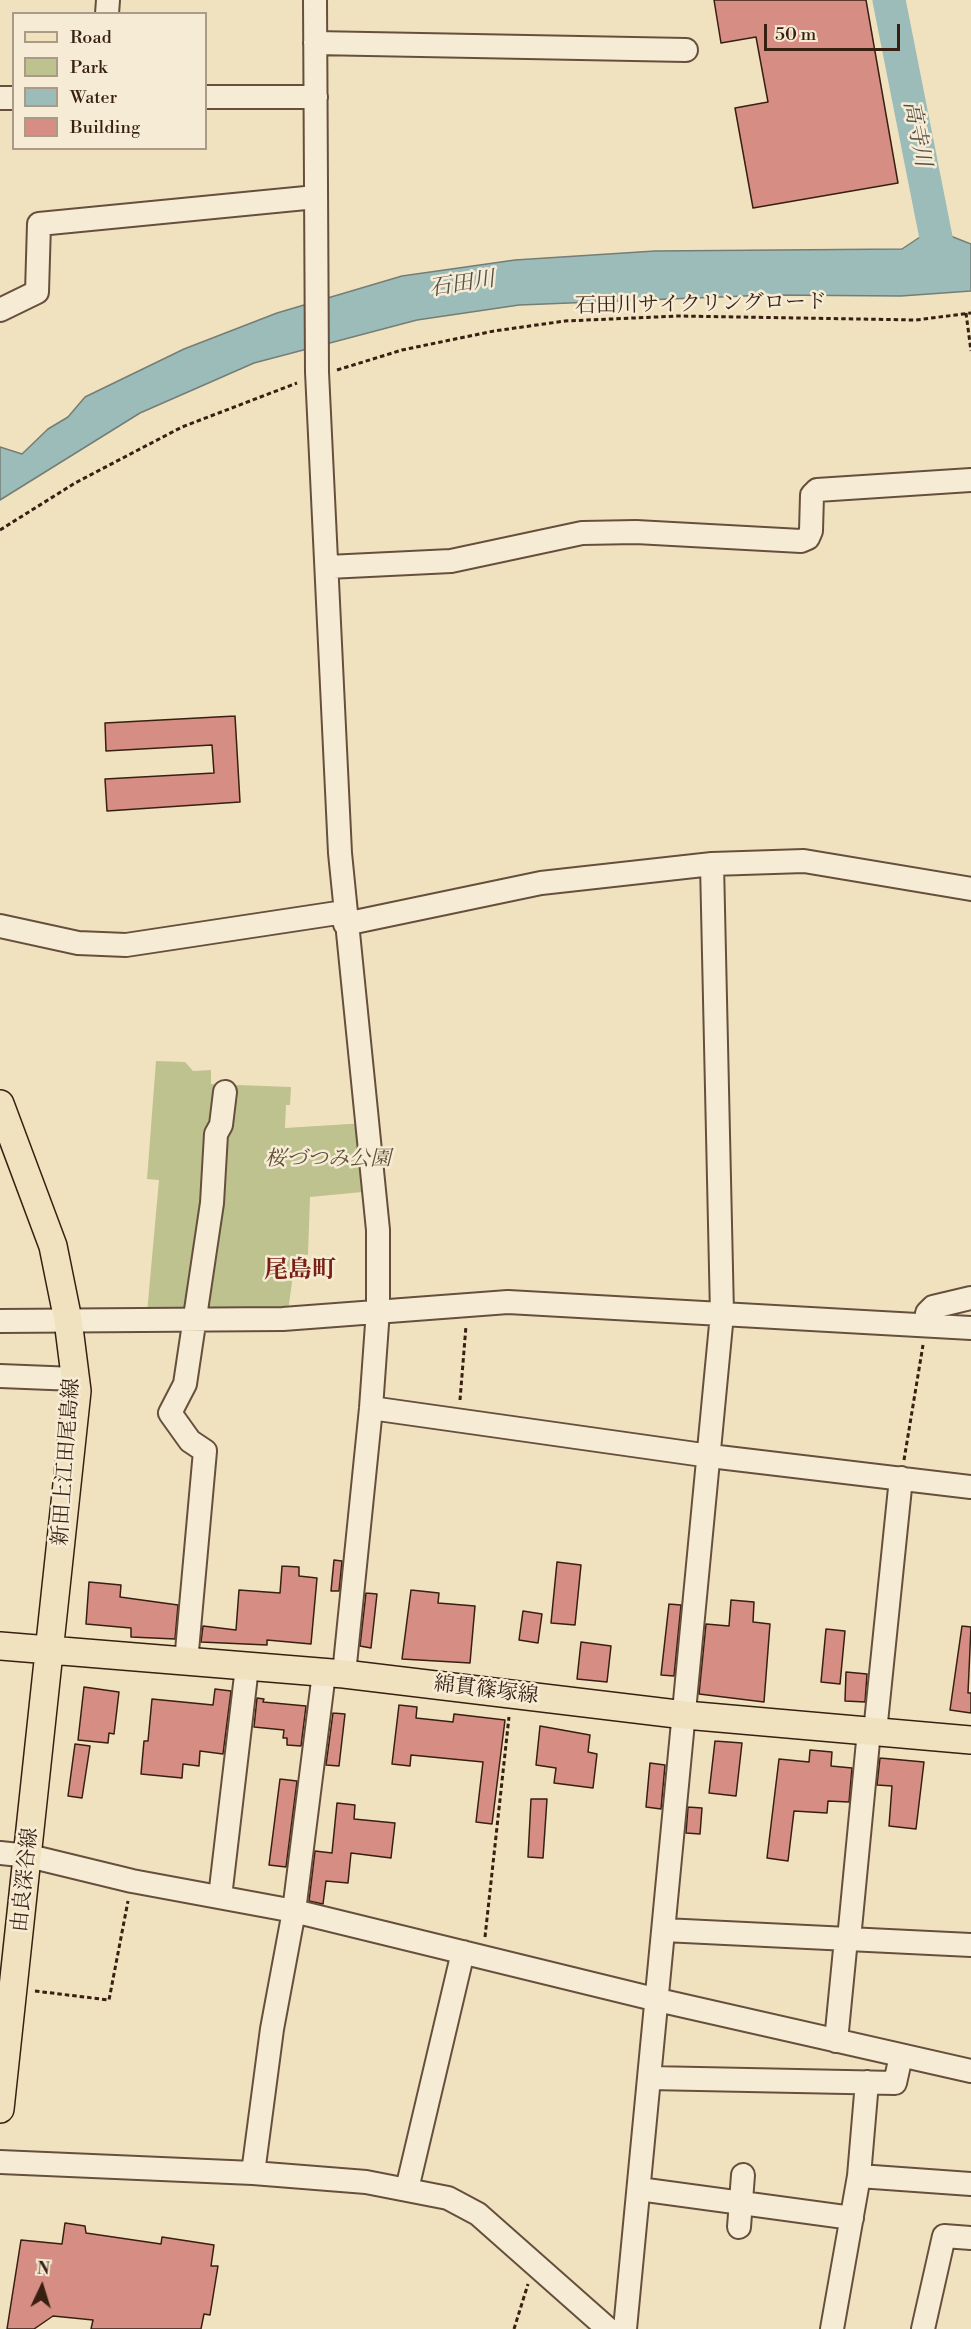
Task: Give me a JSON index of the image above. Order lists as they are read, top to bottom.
{
  "streets": {
    "main road": ["新田上江田尾島線", "綿貫篠塚線", "由良深谷線"],
    "path": ["石田川サイクリングロード"]
  },
  "crossings": [
    ["新田上江田尾島線", "綿貫篠塚線"],
    ["新田上江田尾島線", "由良深谷線"],
    ["綿貫篠塚線", "由良深谷線"]
  ],
  "districts": ["尾島町"],
  "water": ["高寺川", "石田川"],
  "parks": ["桜づつみ公園"],
  "legend": [
    "Road",
    "Park",
    "Water",
    "Building"
  ],
  "scale_bar": "50 m",
  "north": "top"
}
